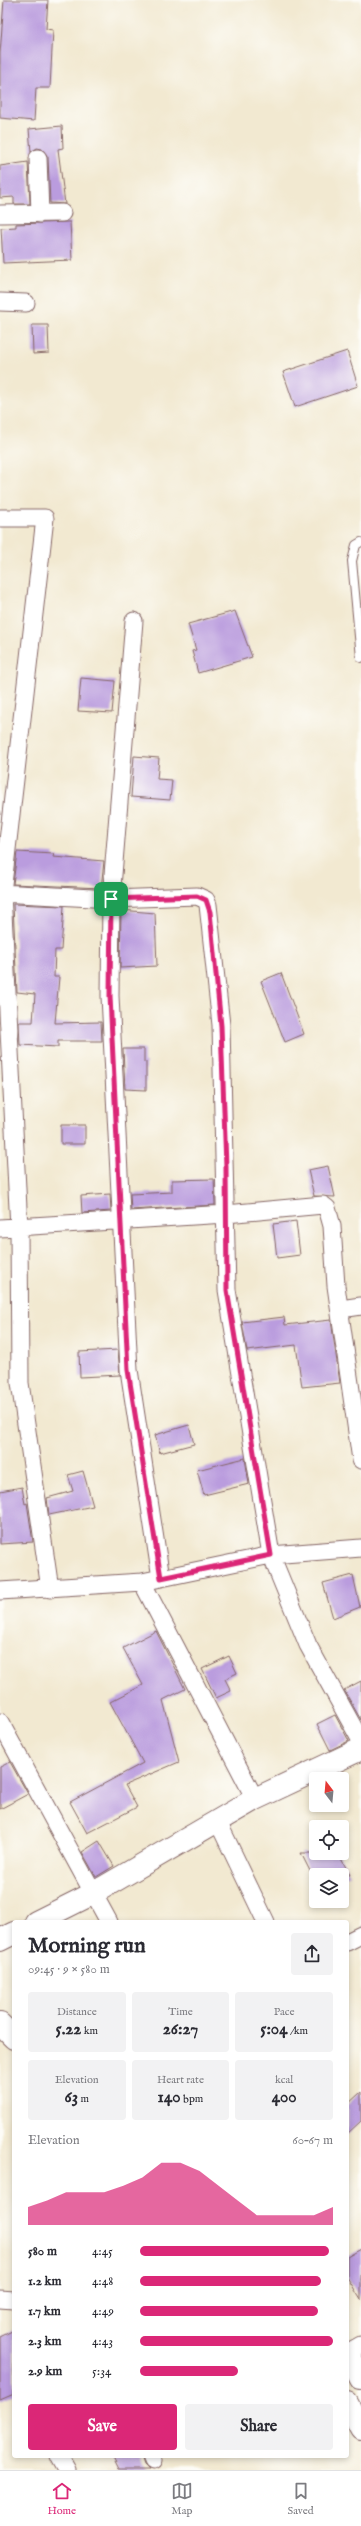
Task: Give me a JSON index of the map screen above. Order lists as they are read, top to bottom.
{
  "north": "top",
  "page": {
    "heading": ["Morning run", "09:45 · 9 × 580 m"],
    "stats": [
      ["Distance", "5.22 km"],
      ["Time", "26:27"],
      ["Pace", "5:04 /km"],
      ["Elevation", "63 m"],
      ["Heart rate", "140 bpm"],
      ["kcal", "400"]
    ],
    "chart": ["Elevation", "60–67 m"],
    "list": [
      {
        "name": "580 m",
        "note": "4:45"
      },
      {
        "name": "1.2 km",
        "note": "4:48"
      },
      {
        "name": "1.7 km",
        "note": "4:49"
      },
      {
        "name": "2.3 km",
        "note": "4:43"
      },
      {
        "name": "2.9 km",
        "note": "5:34"
      }
    ],
    "buttons": ["Save", "Share"],
    "tabs": ["Home", "Map", "Saved"]
  }
}
